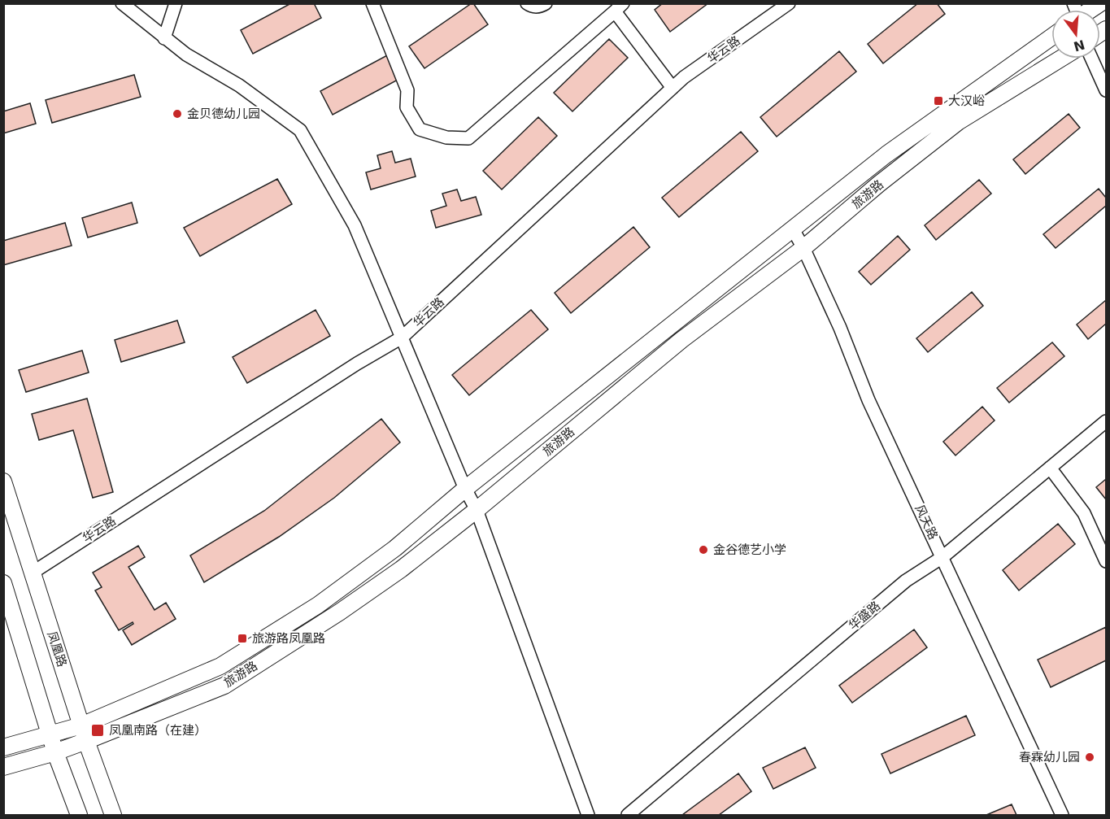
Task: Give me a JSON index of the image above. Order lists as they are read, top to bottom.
{
  "streets": {
    "main road": ["旅游路", "凤凰路"],
    "street": ["华云路", "风天路", "华盛路"]
  },
  "crossings": [
    ["华云路", "凤凰路"],
    ["旅游路", "风天路"],
    ["旅游路", "凤凰路"],
    ["风天路", "华盛路"]
  ],
  "places": {
    "transit": ["大汉峪", "旅游路凤凰路", "凤凰南路（在建）"],
    "other": ["金贝德幼儿园", "金谷德艺小学", "春霖幼儿园"]
  },
  "north": "bottom"
}
